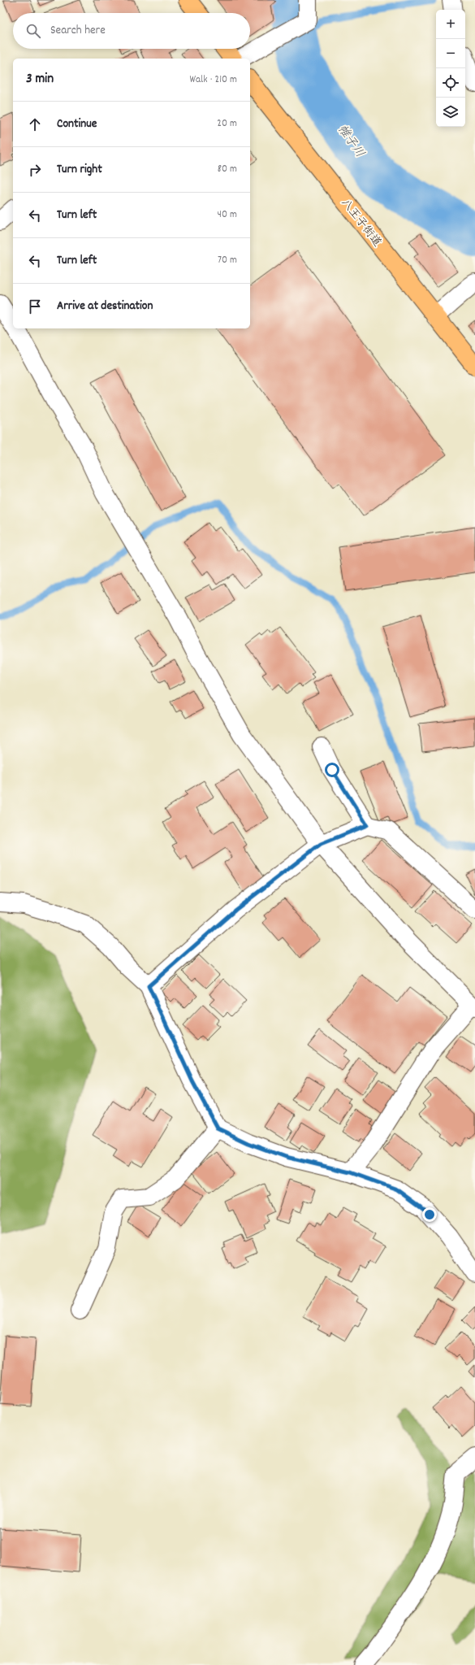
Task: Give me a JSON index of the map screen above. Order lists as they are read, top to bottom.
{
  "streets": {
    "highway": ["八王子街道"]
  },
  "water": ["帷子川"],
  "page": {
    "map_buttons": ["+", "−"],
    "search": "Search here",
    "heading": ["3 min", "Walk · 210 m"],
    "list": [
      ["Continue", "20 m"],
      ["Turn right", "80 m"],
      ["Turn left", "40 m"],
      ["Turn left", "70 m"],
      "Arrive at destination"
    ]
  }
}
